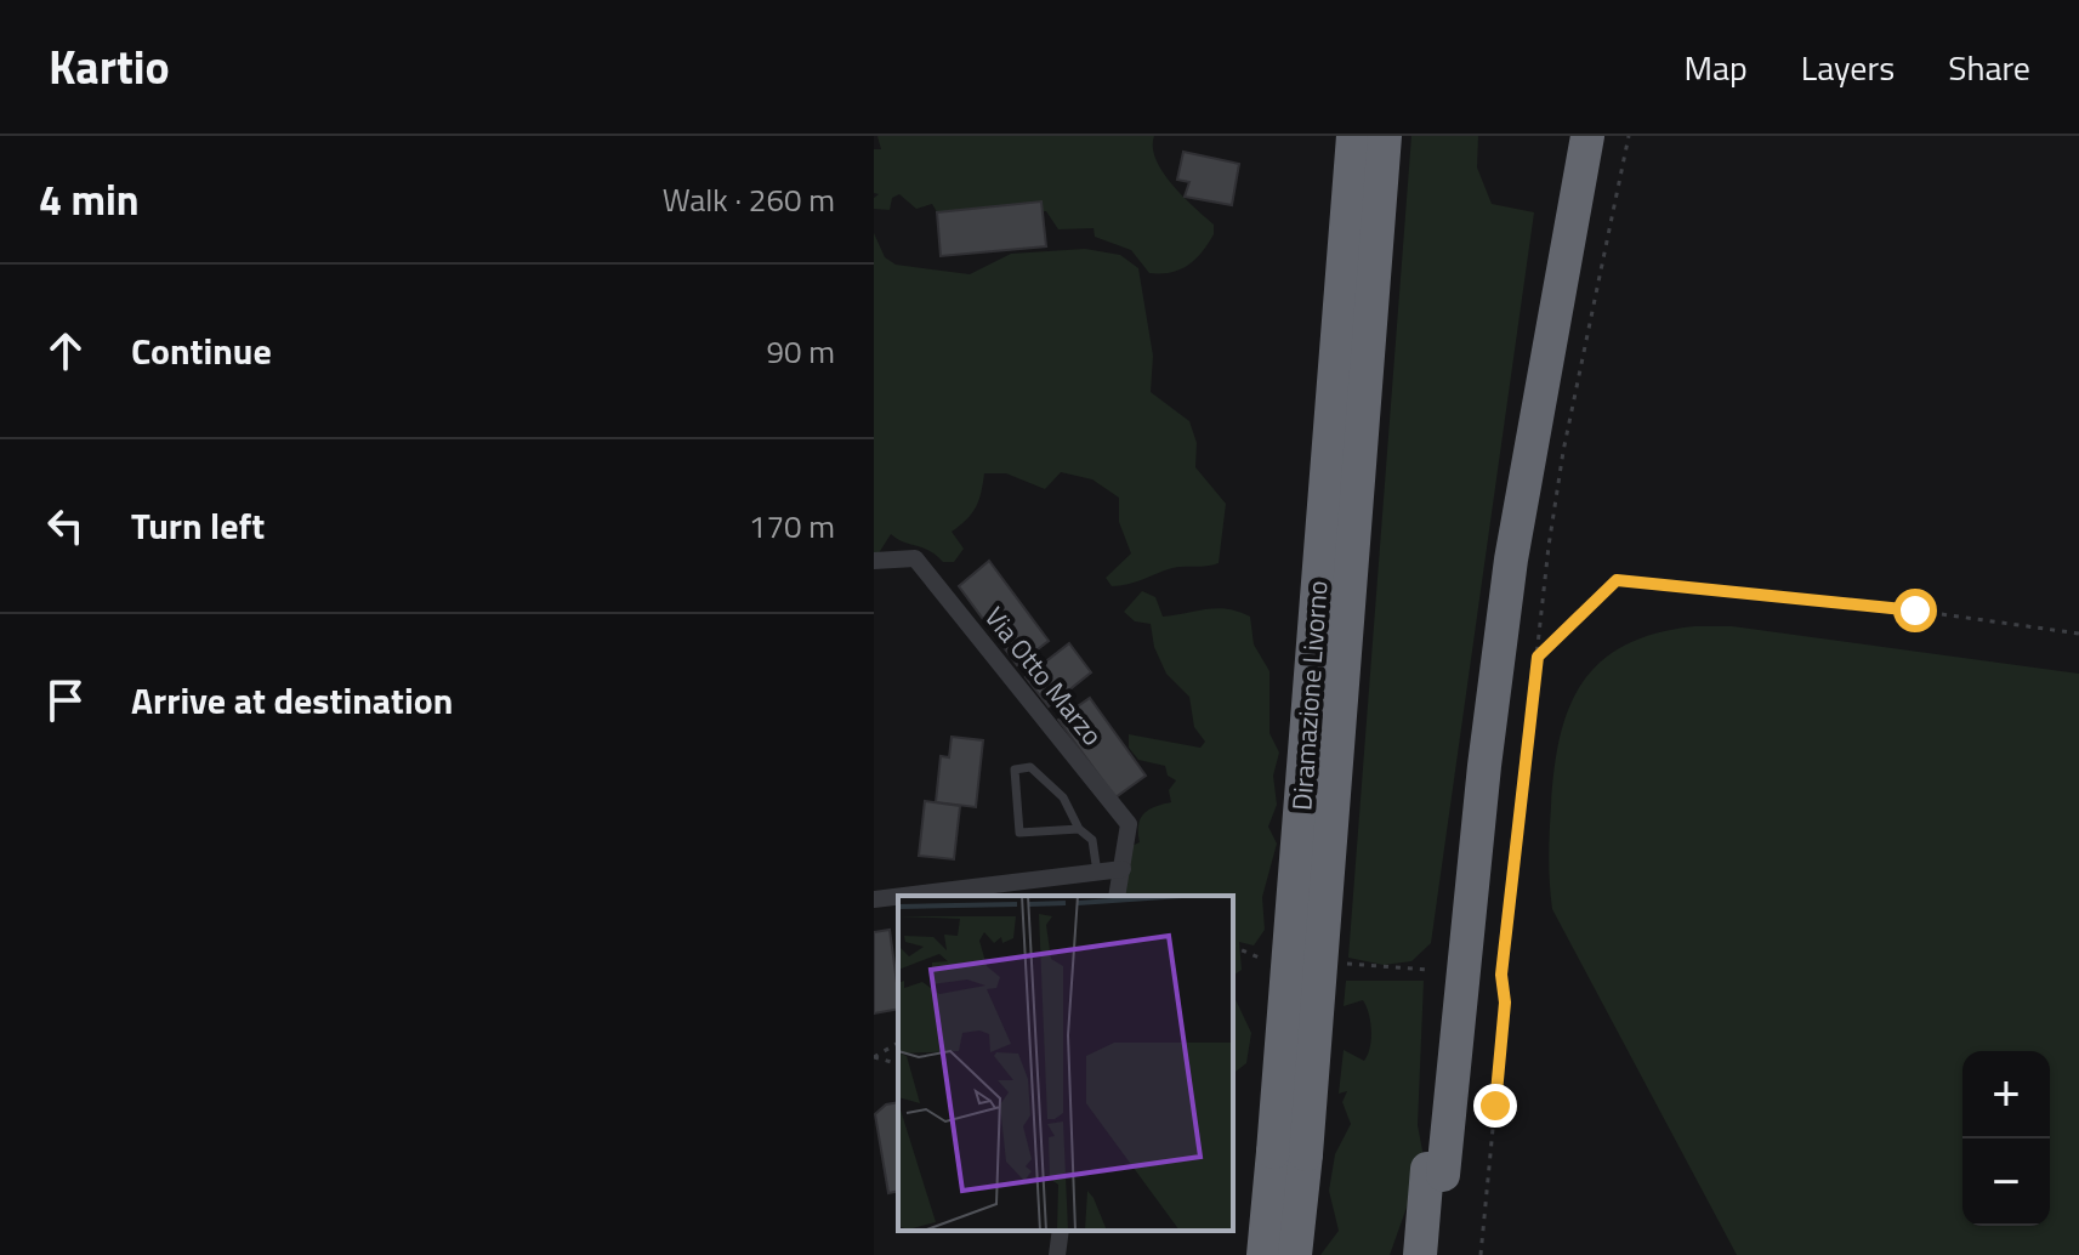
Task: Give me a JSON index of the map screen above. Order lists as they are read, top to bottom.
{
  "streets": {
    "highway": ["Diramazione Livorno"],
    "street": ["Via Otto Marzo"]
  },
  "page": {
    "header": "Kartio",
    "nav": ["Map", "Layers", "Share"],
    "heading": ["4 min", "Walk · 260 m"],
    "list": [
      ["Continue", "90 m"],
      ["Turn left", "170 m"],
      "Arrive at destination"
    ],
    "map_buttons": ["+", "−"]
  }
}
